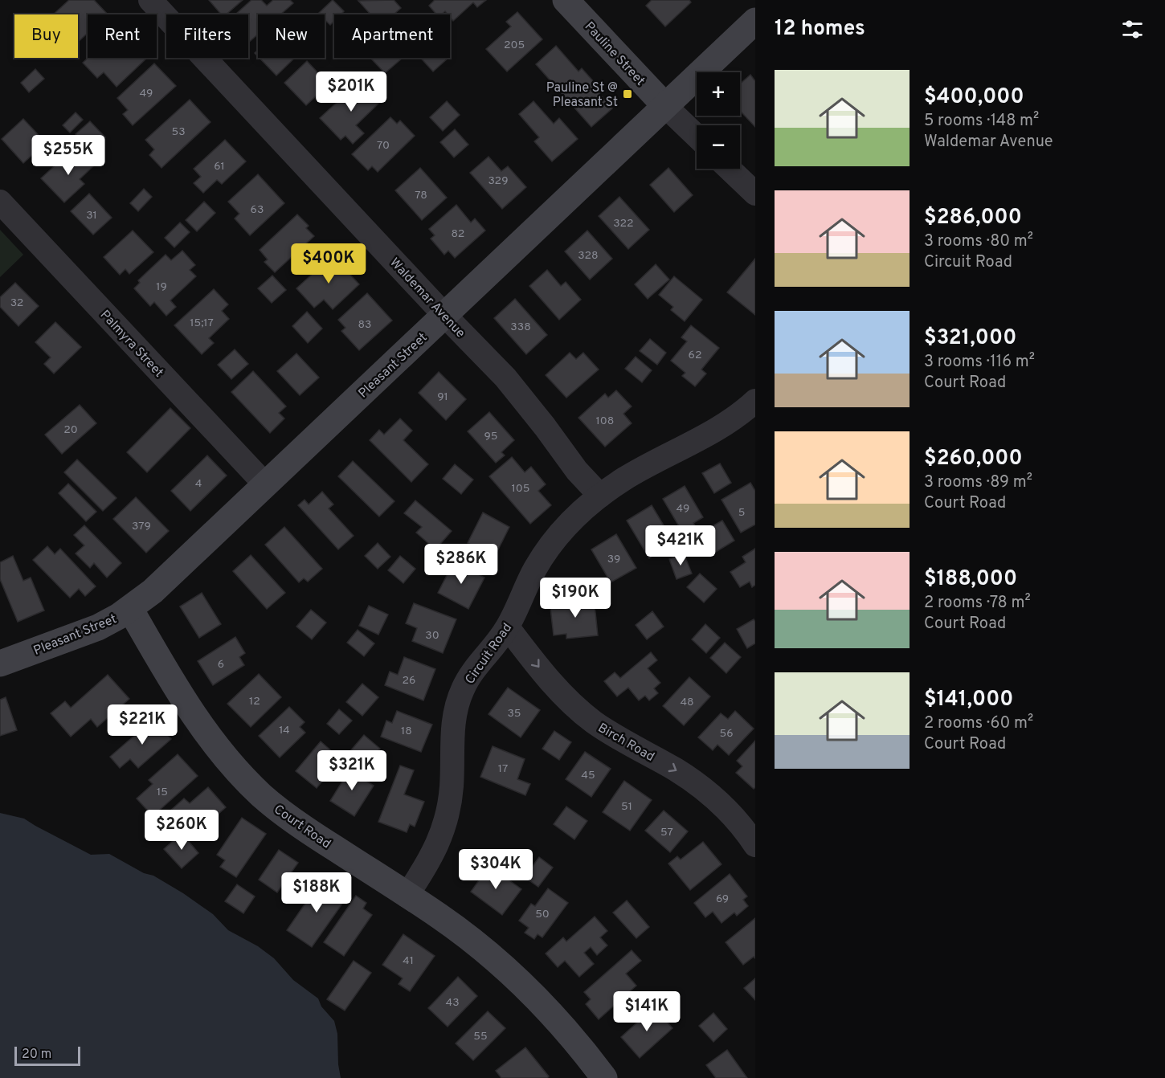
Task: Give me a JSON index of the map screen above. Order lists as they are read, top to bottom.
{
  "streets": {
    "main road": ["Pauline Street", "Pleasant Street", "Court Road"],
    "street": [
      "Waldemar Avenue",
      "Palmyra Street",
      "Circuit Road",
      "Birch Road"
    ]
  },
  "crossings": [
    ["Pauline Street", "Pleasant Street"],
    ["Waldemar Avenue", "Pleasant Street"],
    ["Waldemar Avenue", "Circuit Road"],
    ["Palmyra Street", "Pleasant Street"],
    ["Pleasant Street", "Court Road"],
    ["Circuit Road", "Birch Road"],
    ["Circuit Road", "Court Road"]
  ],
  "one_way": ["Birch Road"],
  "places": {
    "transit": ["Pauline St @ Pleasant St"]
  },
  "house_numbers": [
    "205",
    "49",
    "53",
    "70",
    "61",
    "329",
    "78",
    "63",
    "31",
    "322",
    "82",
    "328",
    "19",
    "32",
    "15;17",
    "83",
    "338",
    "62",
    "91",
    "108",
    "20",
    "95",
    "4",
    "105",
    "49",
    "5",
    "379",
    "39",
    "30",
    "6",
    "26",
    "12",
    "48",
    "35",
    "14",
    "18",
    "56",
    "17",
    "45",
    "15",
    "51",
    "57",
    "69",
    "50",
    "41",
    "43",
    "55"
  ],
  "scale_bar": "20 m",
  "page": {
    "heading": "12 homes",
    "chip": [
      "Buy",
      "Rent",
      "Filters",
      "New",
      "Apartment"
    ],
    "list": [
      {
        "name": "$400,000",
        "note": "5 rooms · 148 m² · Waldemar Avenue"
      },
      {
        "name": "$286,000",
        "note": "3 rooms · 80 m² · Circuit Road"
      },
      {
        "name": "$321,000",
        "note": "3 rooms · 116 m² · Court Road"
      },
      {
        "name": "$260,000",
        "note": "3 rooms · 89 m² · Court Road"
      },
      {
        "name": "$188,000",
        "note": "2 rooms · 78 m² · Court Road"
      },
      {
        "name": "$141,000",
        "note": "2 rooms · 60 m² · Court Road"
      }
    ],
    "price": [
      "$201K",
      "$255K",
      "$400K",
      "$421K",
      "$286K",
      "$190K",
      "$221K",
      "$321K",
      "$260K",
      "$304K",
      "$188K",
      "$141K"
    ],
    "map_buttons": ["+", "−"],
    "scale": "20 m"
  }
}
